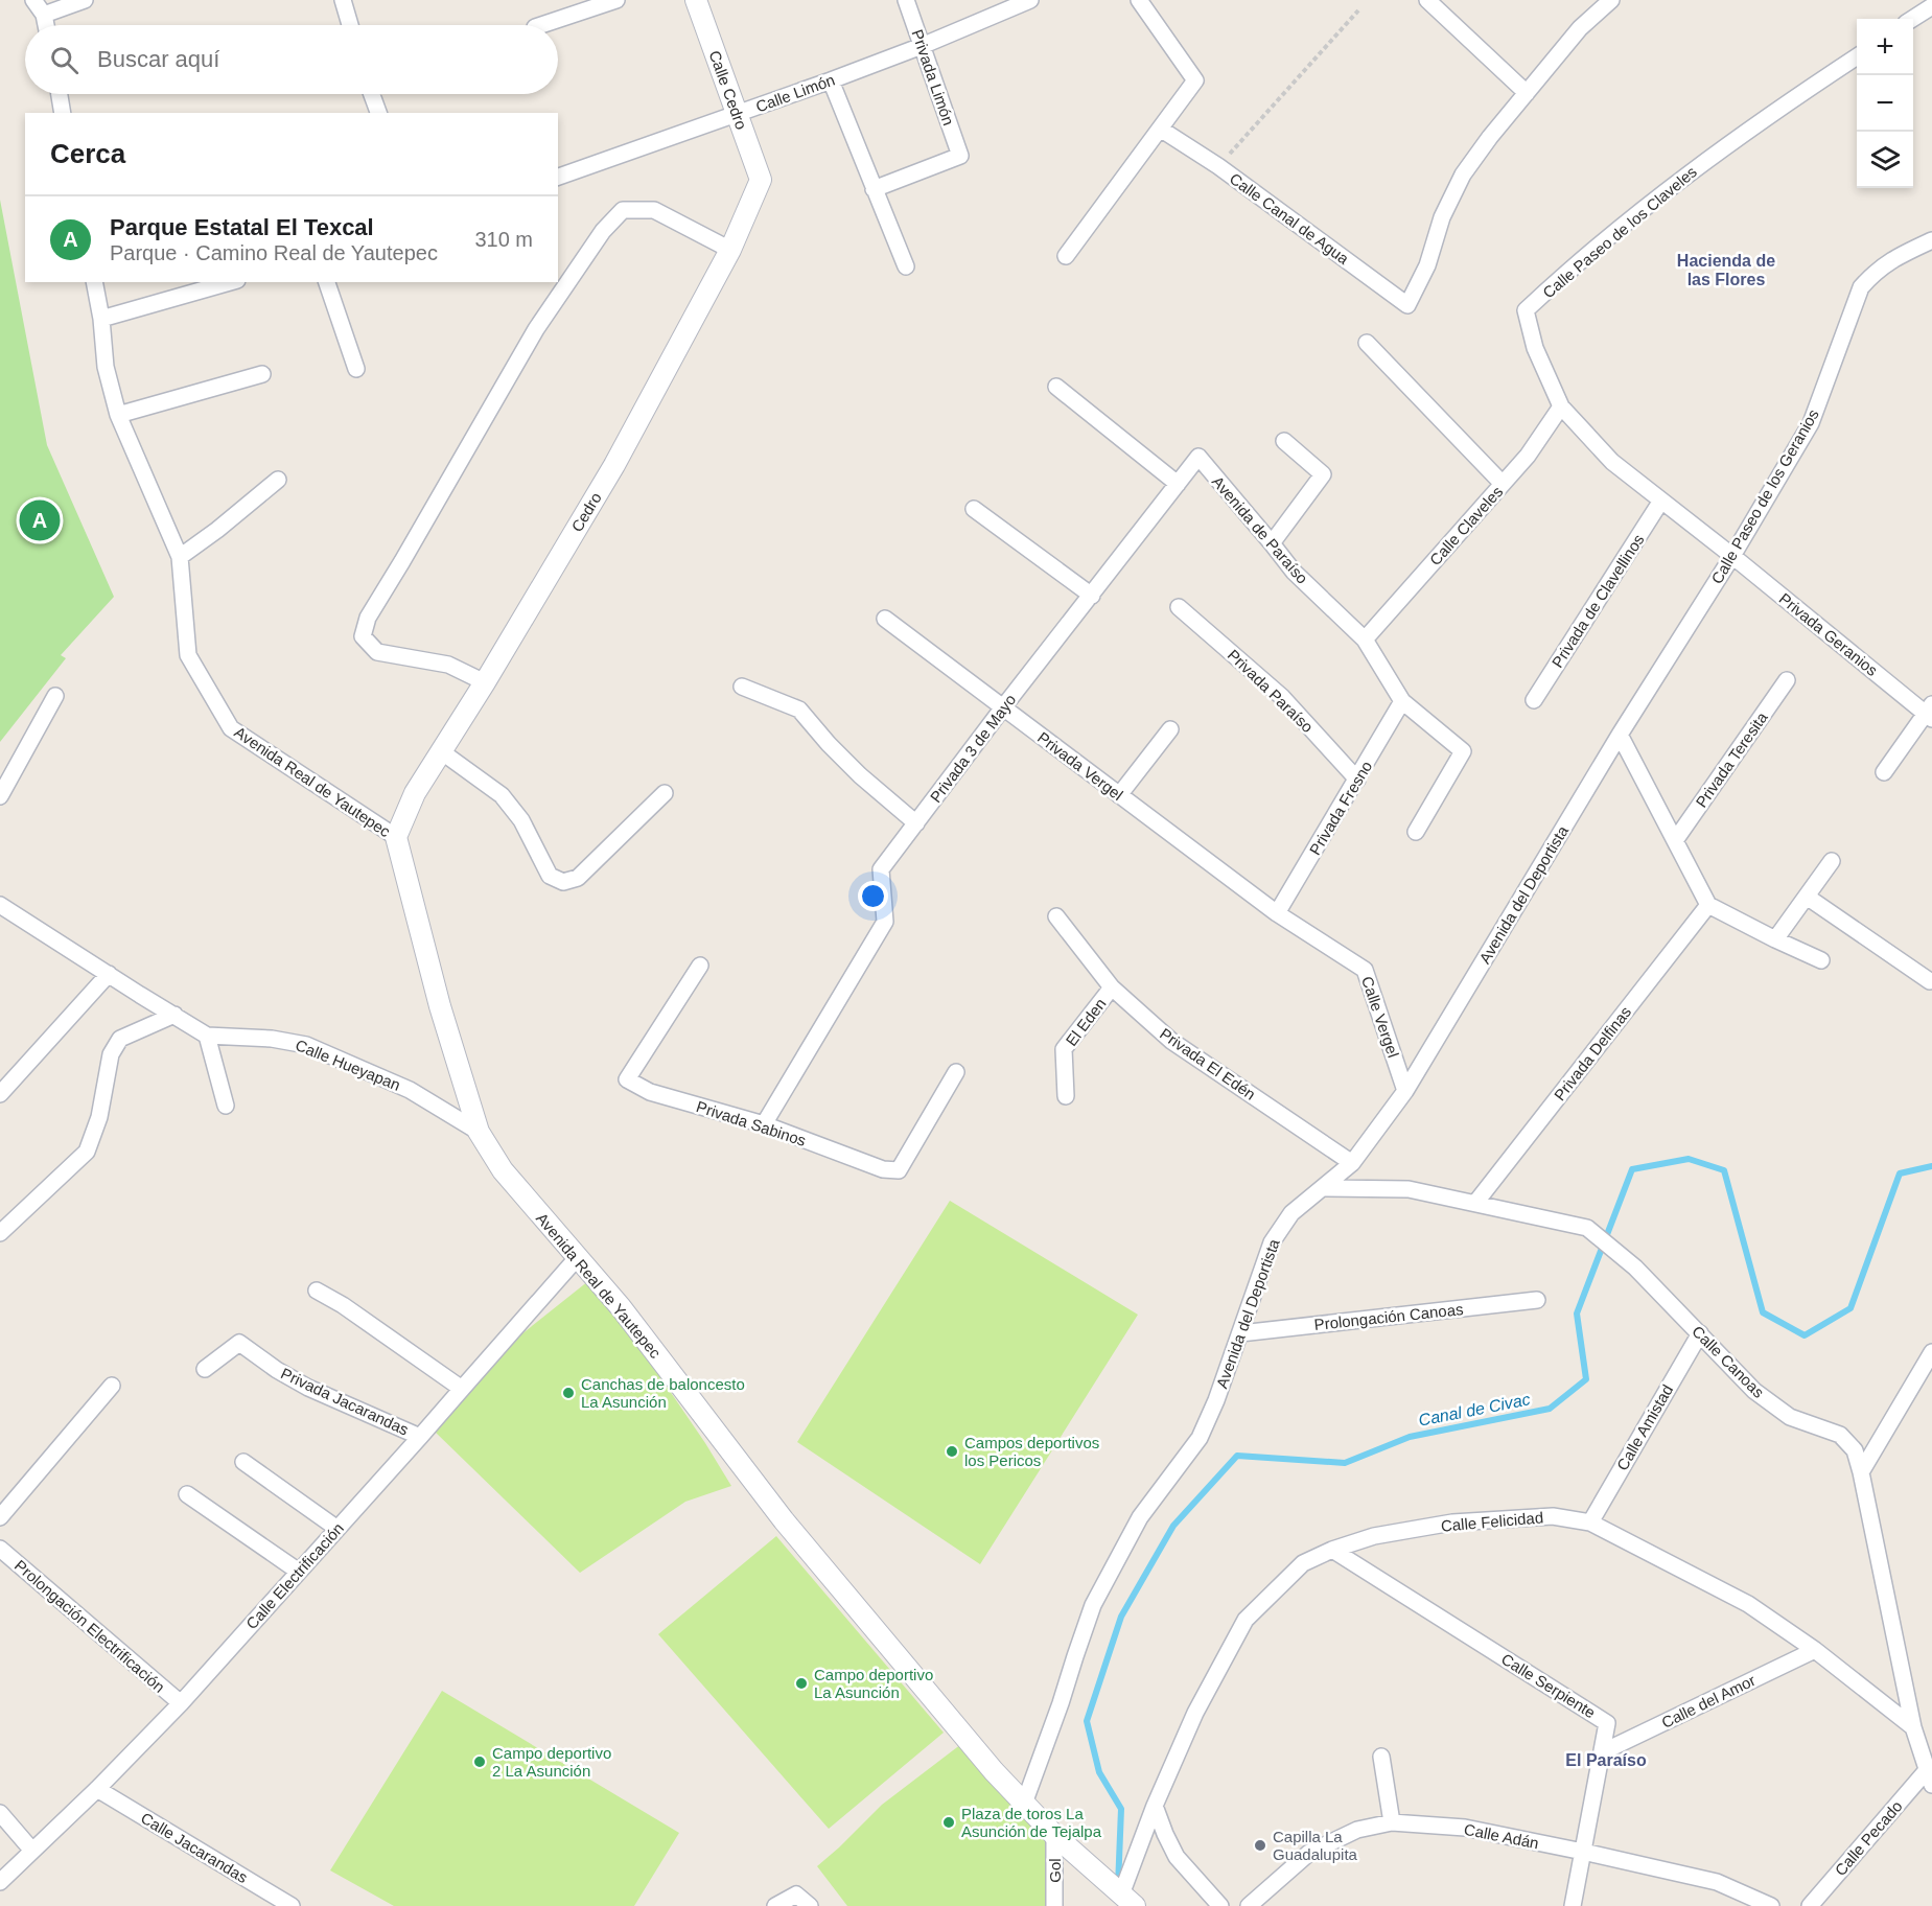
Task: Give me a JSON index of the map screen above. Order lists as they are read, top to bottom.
{
  "streets": {
    "street": [
      "Privada Limón",
      "Calle Cedro",
      "Calle Limón",
      "Calle Canal de Agua",
      "Calle Paseo de los Claveles",
      "Calle Paseo de los Geranios",
      "Cedro",
      "Calle Claveles",
      "Avenida de Paraíso",
      "Privada de Clavellinos",
      "Privada Geranios",
      "Privada Paraíso",
      "Privada 3 de Mayo",
      "Privada Teresita",
      "Privada Vergel",
      "Avenida Real de Yautepec",
      "Privada Fresno",
      "Avenida del Deportista",
      "Calle Vergel",
      "El Eden",
      "Privada Delfinas",
      "Privada El Edén",
      "Calle Hueyapan",
      "Privada Sabinos",
      "Prolongación Canoas",
      "Calle Canoas",
      "Privada Jacarandas",
      "Calle Amistad",
      "Calle Felicidad",
      "Calle Electrificación",
      "Prolongación Electrificación",
      "Calle Serpiente",
      "Calle del Amor",
      "Calle Adán",
      "Calle Pecado",
      "Calle Jacarandas",
      "Gol"
    ]
  },
  "crossings": [
    ["Privada Limón", "Calle Limón"],
    ["Calle Cedro", "Calle Limón"],
    ["Calle Cedro", "Cedro"],
    ["Calle Paseo de los Claveles", "Calle Paseo de los Geranios"],
    ["Calle Paseo de los Claveles", "Calle Claveles"],
    ["Calle Paseo de los Claveles", "Privada de Clavellinos"],
    ["Calle Paseo de los Claveles", "Privada Geranios"],
    ["Calle Paseo de los Geranios", "Privada Geranios"],
    ["Calle Paseo de los Geranios", "Avenida del Deportista"],
    ["Cedro", "Avenida Real de Yautepec"],
    ["Calle Claveles", "Avenida de Paraíso"],
    ["Avenida de Paraíso", "Privada 3 de Mayo"],
    ["Avenida de Paraíso", "Privada Fresno"],
    ["Privada Paraíso", "Privada Fresno"],
    ["Privada 3 de Mayo", "Privada Vergel"],
    ["Privada 3 de Mayo", "Privada Sabinos"],
    ["Privada Vergel", "Privada Fresno"],
    ["Privada Vergel", "Calle Vergel"],
    ["Avenida Real de Yautepec", "Avenida del Deportista"],
    ["Avenida Real de Yautepec", "Calle Hueyapan"],
    ["Avenida Real de Yautepec", "Calle Felicidad"],
    ["Avenida Real de Yautepec", "Calle Electrificación"],
    ["Avenida Real de Yautepec", "Gol"],
    ["Privada Fresno", "Calle Vergel"],
    ["Avenida del Deportista", "Calle Vergel"],
    ["Avenida del Deportista", "Privada El Edén"],
    ["Avenida del Deportista", "Prolongación Canoas"],
    ["Avenida del Deportista", "Calle Canoas"],
    ["El Eden", "Privada El Edén"],
    ["Privada Delfinas", "Calle Canoas"],
    ["Calle Canoas", "Calle Amistad"],
    ["Calle Canoas", "Calle Felicidad"],
    ["Calle Canoas", "Calle Pecado"],
    ["Privada Jacarandas", "Calle Electrificación"],
    ["Calle Amistad", "Calle Felicidad"],
    ["Calle Felicidad", "Calle Serpiente"],
    ["Calle Felicidad", "Calle del Amor"],
    ["Calle Electrificación", "Prolongación Electrificación"],
    ["Calle Electrificación", "Calle Jacarandas"],
    ["Calle Serpiente", "Calle del Amor"],
    ["Calle Serpiente", "Calle Adán"]
  ],
  "districts": ["Hacienda de las Flores", "El Paraíso"],
  "water": ["Canal de Civac"],
  "places": [
    "Canchas de baloncesto La Asunción",
    "Campos deportivos los Pericos",
    "Campo deportivo La Asunción",
    "Campo deportivo 2 La Asunción",
    "Plaza de toros La Asunción de Tejalpa",
    "Capilla La Guadalupita"
  ],
  "page": {
    "map_buttons": ["+", "−"],
    "search": "Buscar aquí",
    "heading": "Cerca",
    "list": [
      {
        "mark": "A",
        "name": "Parque Estatal El Texcal",
        "note": "Parque · Camino Real de Yautepec",
        "value": "310 m"
      }
    ],
    "pins": "A"
  }
}
